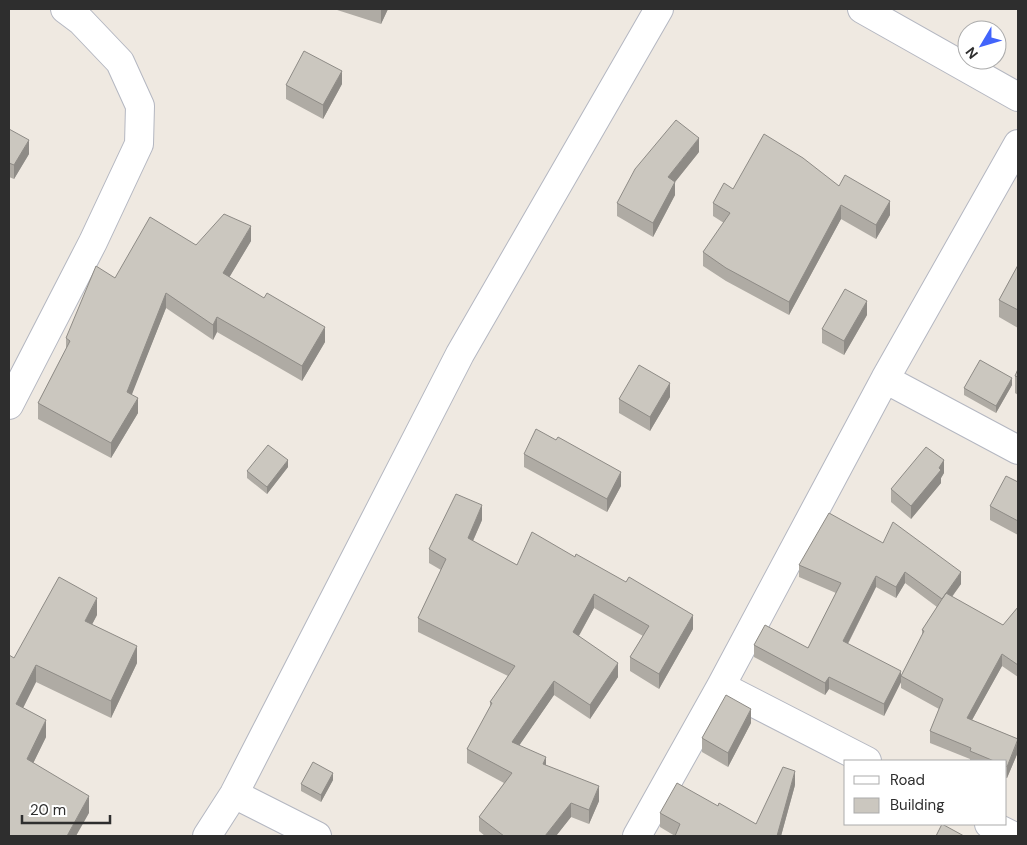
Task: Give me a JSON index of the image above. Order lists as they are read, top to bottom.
{
  "legend": ["Road", "Building"],
  "scale_bar": "20 m",
  "north": "bottom left"
}
